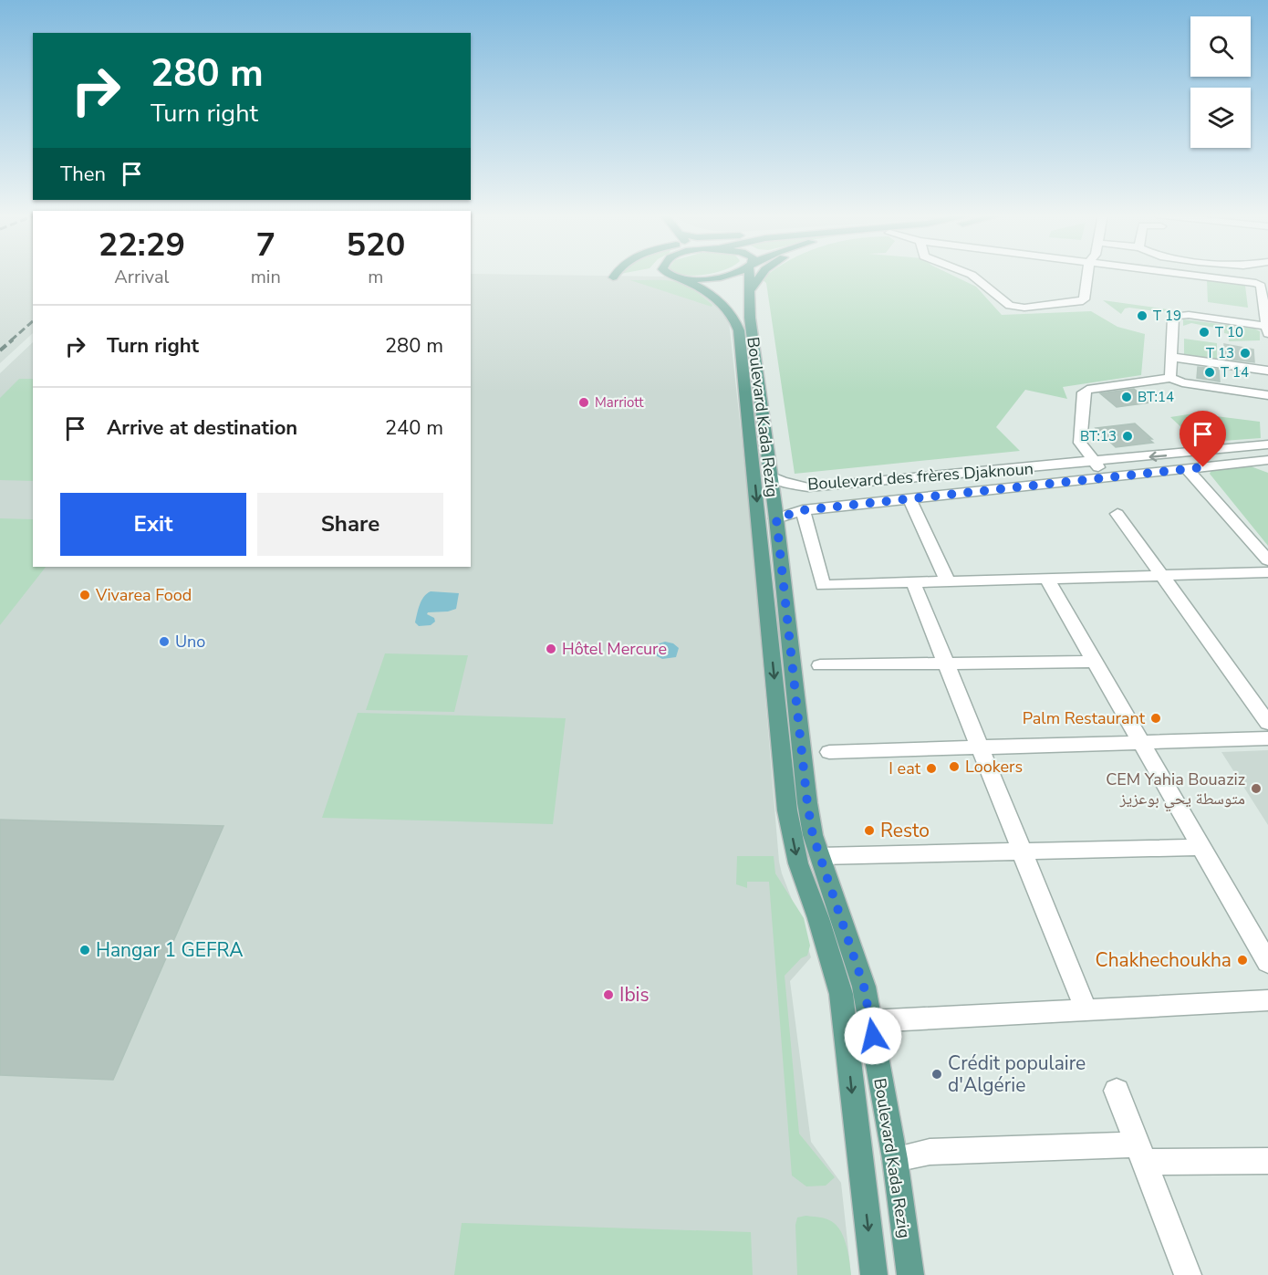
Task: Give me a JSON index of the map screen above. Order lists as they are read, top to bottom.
{
  "streets": {
    "main road": ["Boulevard Kada Rezig"],
    "street": ["Boulevard des frères Djaknoun"]
  },
  "crossings": [
    ["Boulevard Kada Rezig", "Boulevard des frères Djaknoun"]
  ],
  "places": [
    "T 19",
    "T 10",
    "T 13",
    "T 14",
    "BT:14",
    "Marriott",
    "BT:13",
    "Vivarea Food",
    "Uno",
    "Hôtel Mercure",
    "Palm Restaurant",
    "Lookers",
    "I eat",
    "CEM Yahia Bouaziz متوسطة يحي بوعزيز",
    "Resto",
    "Hangar 1 GEFRA",
    "Chakhechoukha",
    "Ibis",
    "Crédit populaire d'Algérie"
  ],
  "page": {
    "turn": ["280 m", "Turn right"],
    "then": "Then",
    "eta": [
      "22:29",
      "Arrival",
      "7",
      "min",
      "520",
      "m"
    ],
    "list": [
      {
        "name": "Turn right",
        "value": "280 m"
      },
      {
        "name": "Arrive at destination",
        "value": "240 m"
      }
    ],
    "buttons": ["Exit", "Share"]
  }
}
